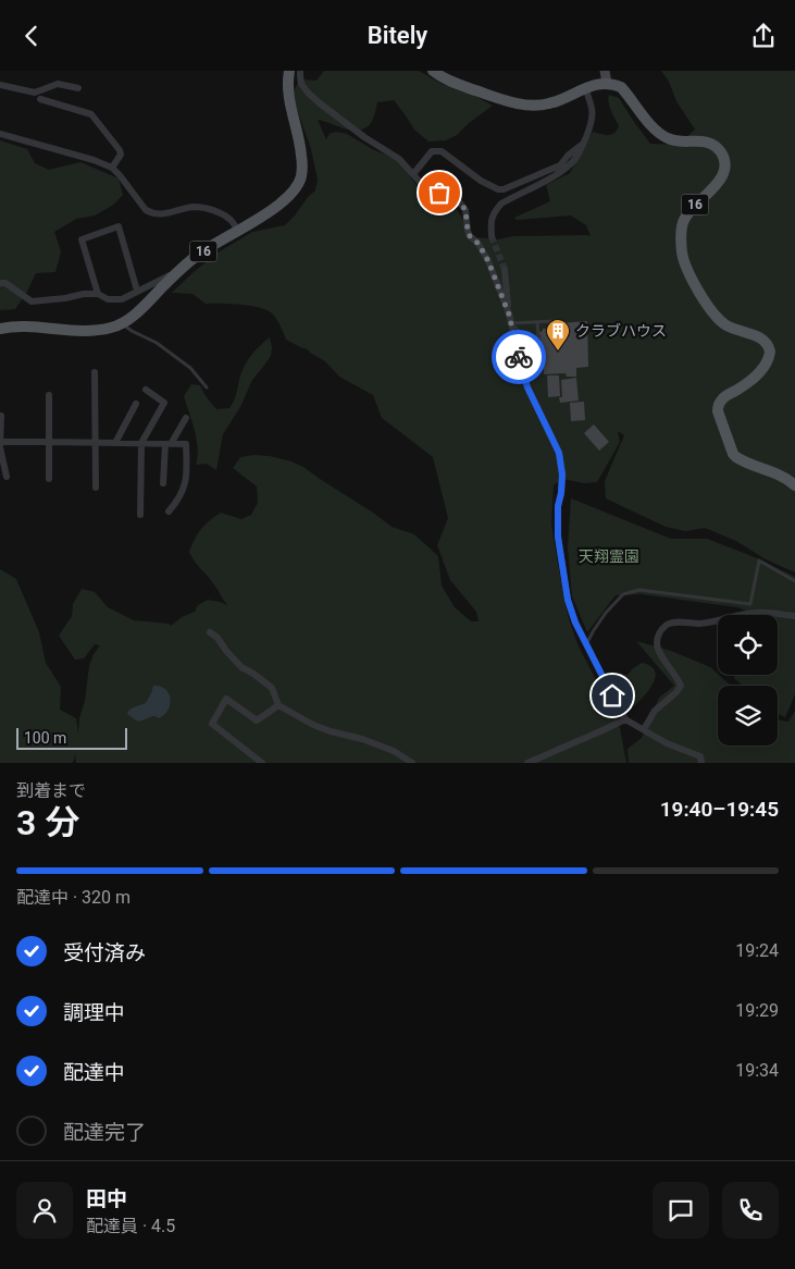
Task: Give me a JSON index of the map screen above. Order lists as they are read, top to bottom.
{
  "streets": {
    "main road": ["16"]
  },
  "parks": ["天翔霊園"],
  "places": {
    "building": ["クラブハウス"]
  },
  "scale_bar": "100 m",
  "page": {
    "header": "Bitely",
    "scale": "100 m",
    "heading": ["3 分", "到着まで", "19:40–19:45"],
    "panel": ["田中", "配達員 · 4.5"],
    "bar": "配達中 · 320 m",
    "list": [
      ["受付済み", "19:24"],
      ["調理中", "19:29"],
      ["配達中", "19:34"],
      "配達完了"
    ]
  }
}
